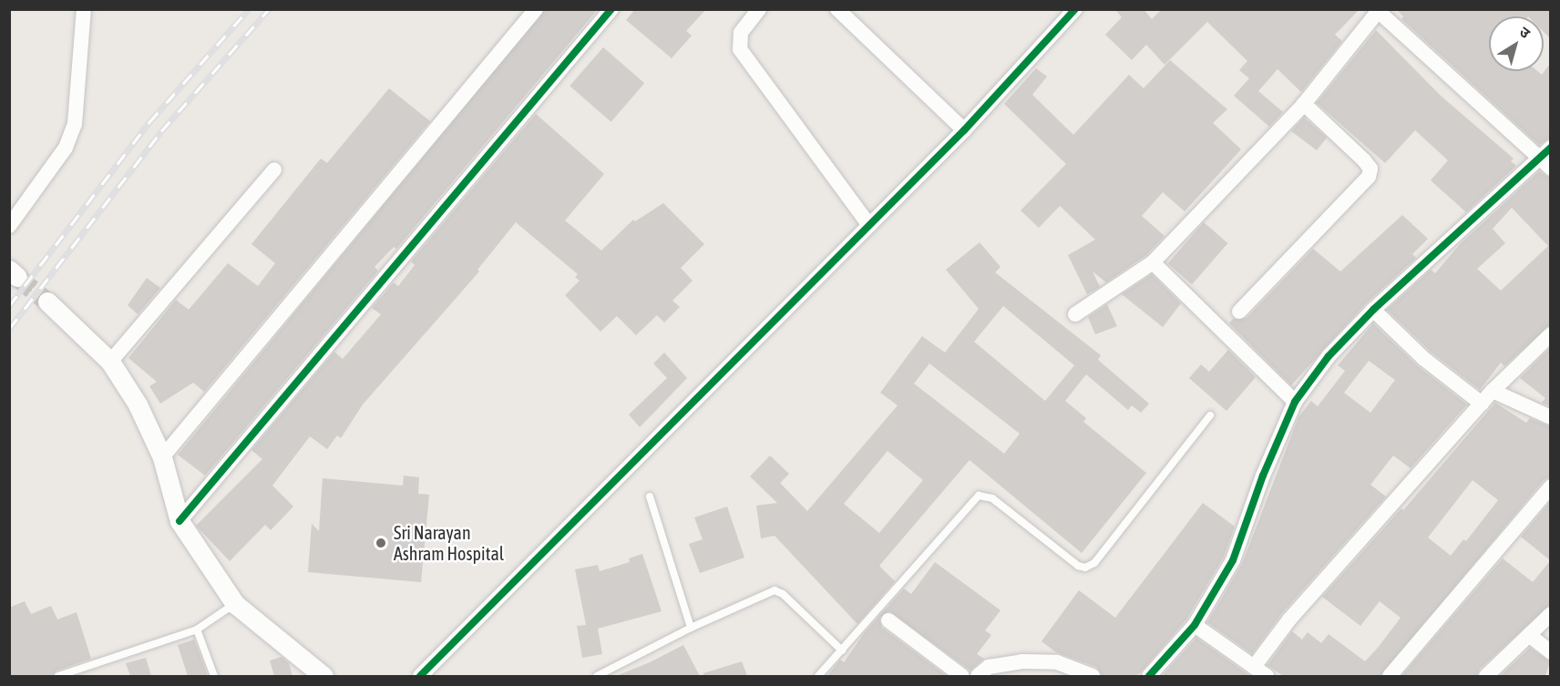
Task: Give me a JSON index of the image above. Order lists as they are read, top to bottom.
{
  "places": ["Sri Narayan Ashram Hospital"],
  "north": "top right"
}
